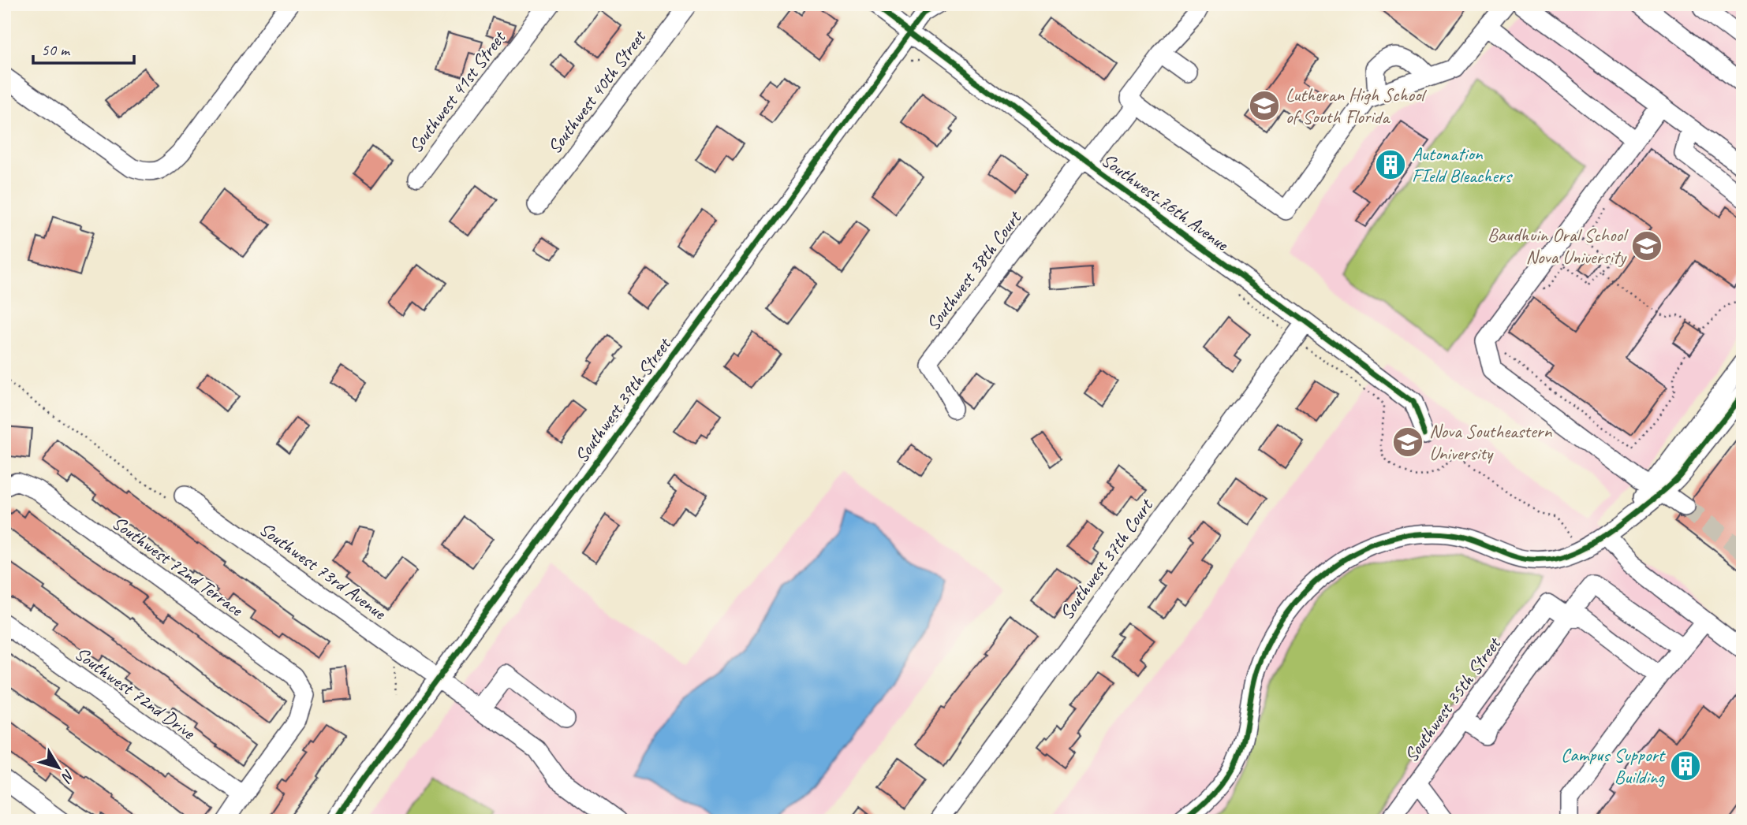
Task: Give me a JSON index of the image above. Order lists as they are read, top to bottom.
{
  "streets": {
    "street": [
      "Southwest 41st Street",
      "Southwest 40th Street",
      "Southwest 76th Avenue",
      "Southwest 38th Court",
      "Southwest 39th Street",
      "Southwest 37th Court",
      "Southwest 72nd Terrace",
      "Southwest 73rd Avenue",
      "Southwest 72nd Drive",
      "Southwest 35th Street"
    ]
  },
  "crossings": [
    ["Southwest 76th Avenue", "Southwest 38th Court"],
    ["Southwest 76th Avenue", "Southwest 39th Street"],
    ["Southwest 76th Avenue", "Southwest 37th Court"],
    ["Southwest 39th Street", "Southwest 73rd Avenue"],
    ["Southwest 72nd Terrace", "Southwest 72nd Drive"]
  ],
  "places": {
    "school or university": ["Lutheran High School of South Florida", "Baudhuin Oral School Nova University", "Nova Southeastern University"],
    "building": ["Autonation FIeld Bleachers", "Campus Support Building"]
  },
  "scale_bar": "50 m",
  "north": "bottom right"
}
